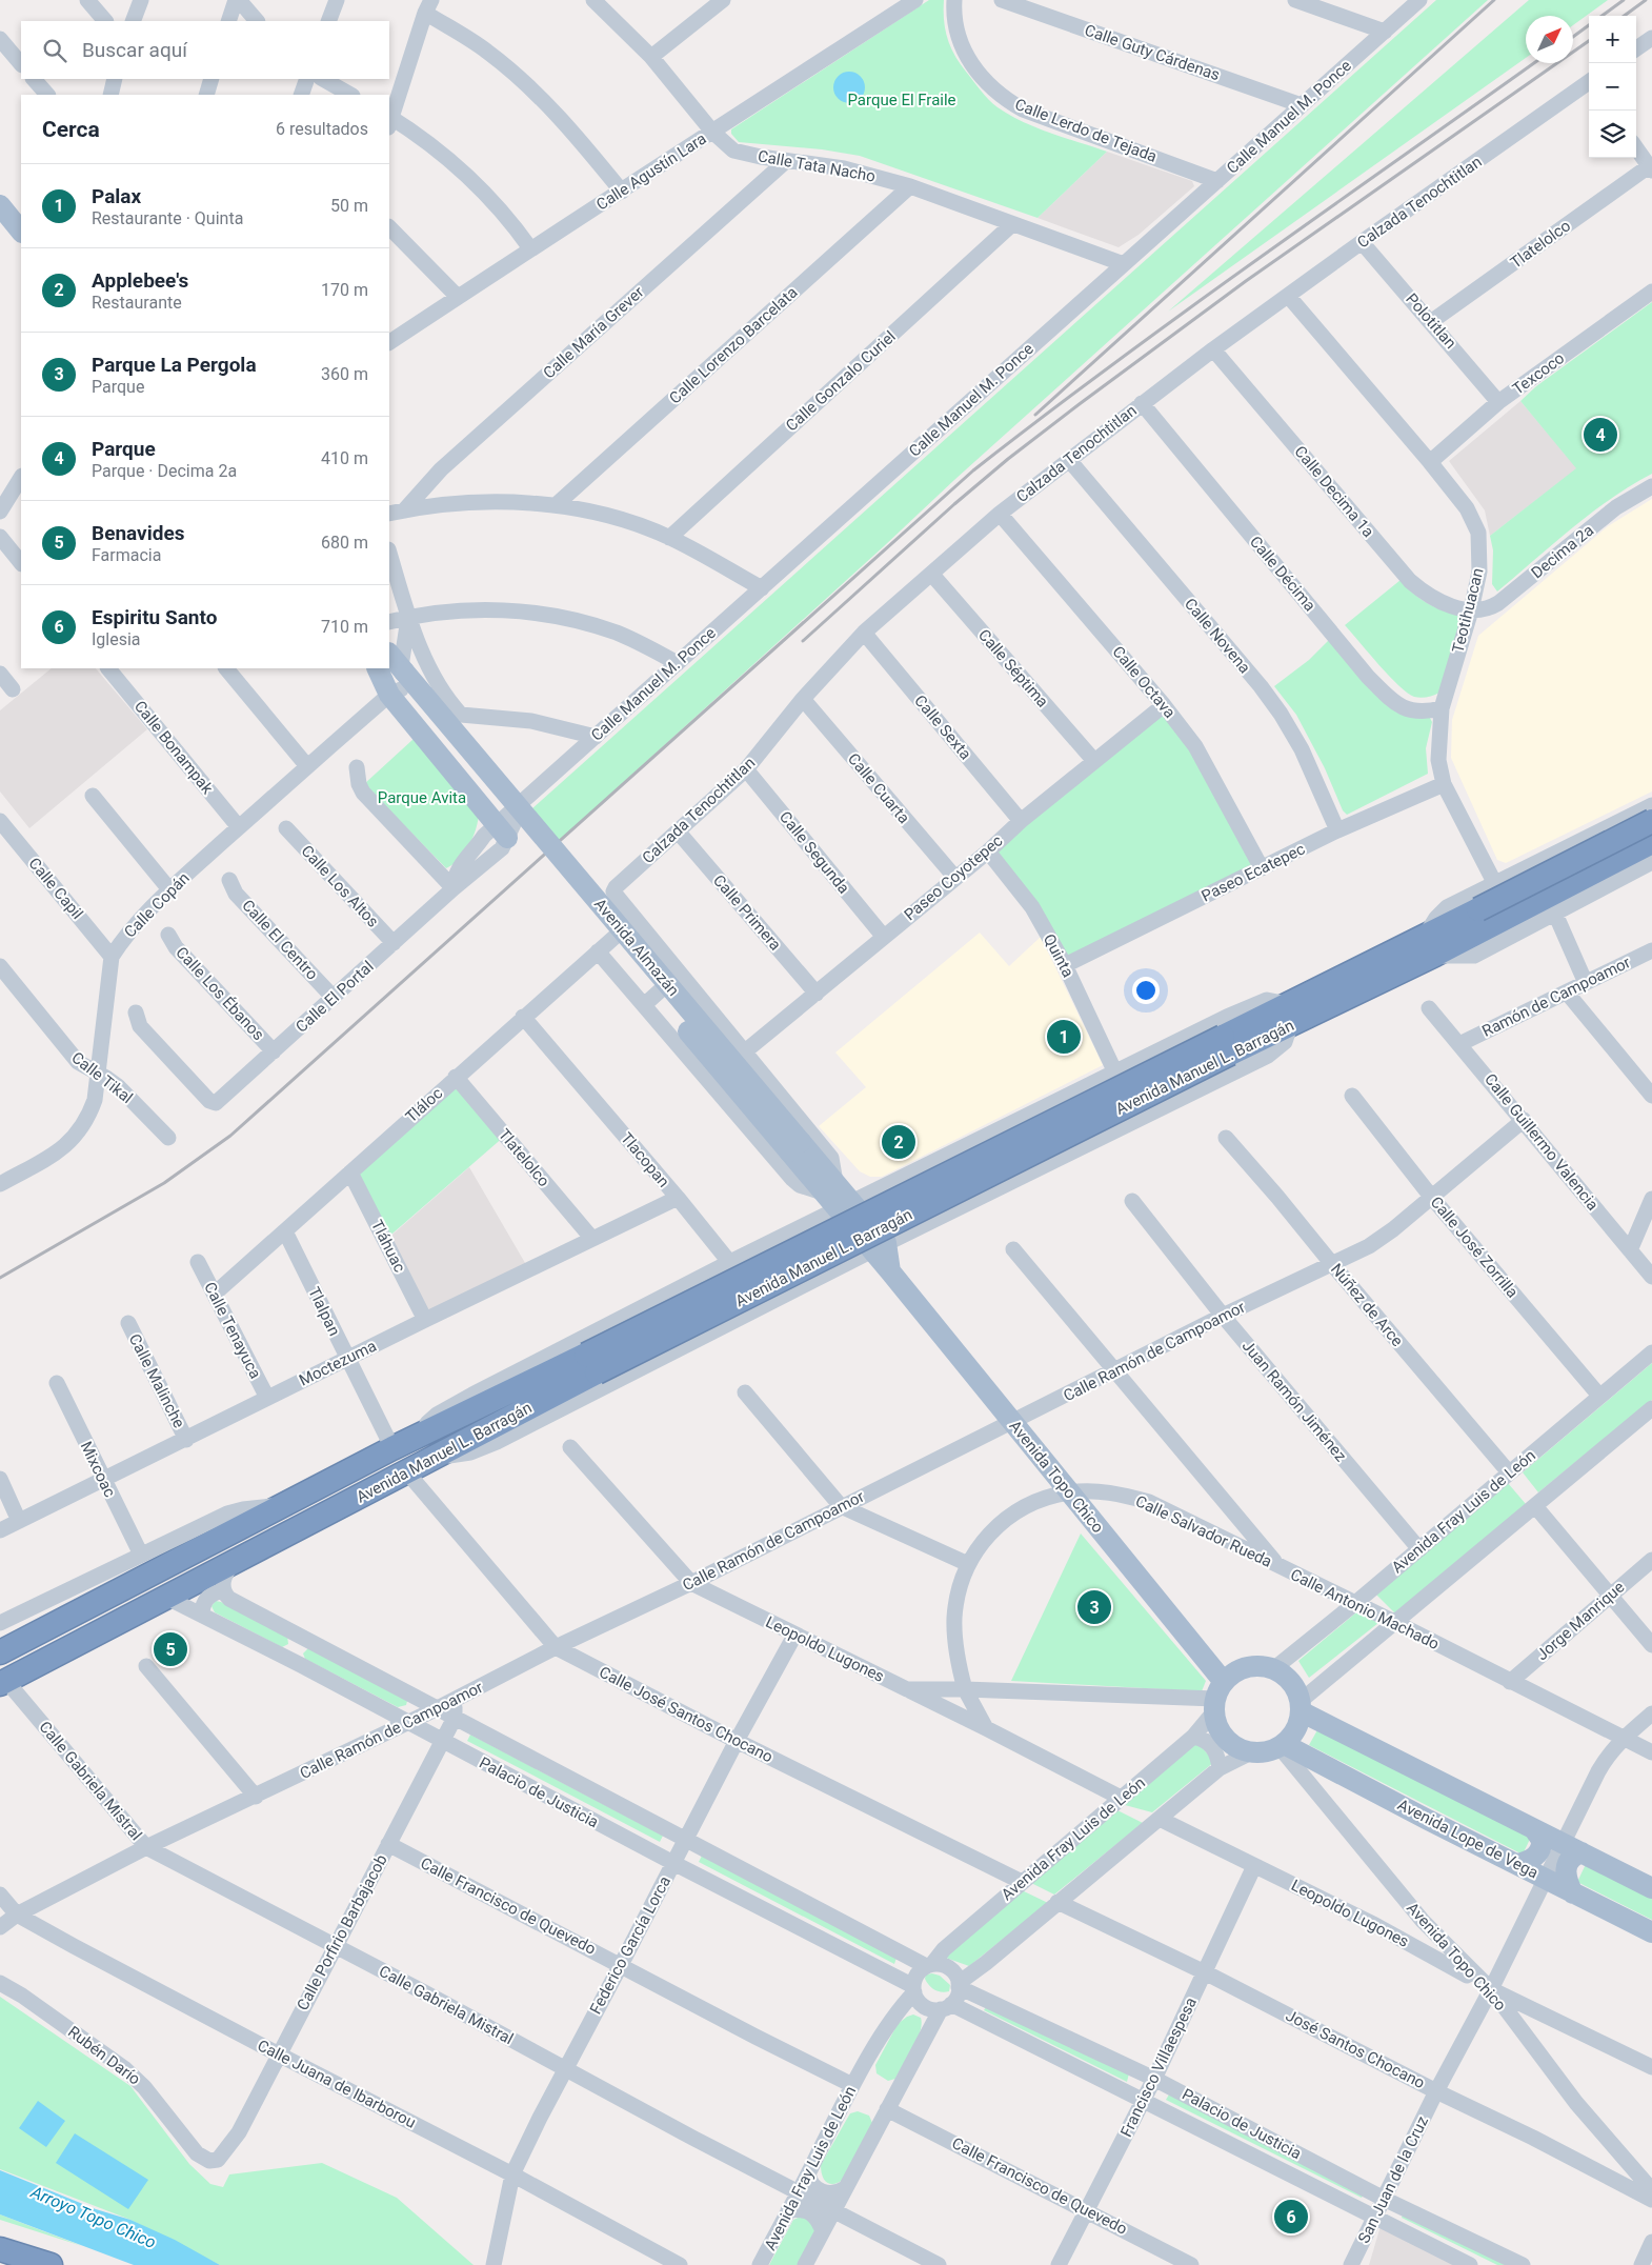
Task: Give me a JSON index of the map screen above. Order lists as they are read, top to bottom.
{
  "streets": {
    "highway": ["Avenida Manuel L. Barragán"],
    "main road": ["Avenida Almazán", "Avenida Topo Chico", "Avenida Lope de Vega"],
    "street": [
      "Calle Guty Cárdenas",
      "Calle Manuel M. Ponce",
      "Calle Lerdo de Tejada",
      "Calle Tata Nacho",
      "Calle Agustín Lara",
      "Calzada Tenochtitlan",
      "Tlatelolco",
      "Polotitlan",
      "Calle María Grever",
      "Calle Lorenzo Barcelata",
      "Texcoco",
      "Calle Gonzalo Curiel",
      "Calle Decima 1a",
      "Decima 2a",
      "Calle Décima",
      "Teotihuacan",
      "Calle Novena",
      "Calle Séptima",
      "Calle Octava",
      "Calle Sexta",
      "Calle Bonampak",
      "Calle Cuarta",
      "Calle Segunda",
      "Paseo Ecatepec",
      "Paseo Coyotepec",
      "Calle Los Altos",
      "Calle Capil",
      "Calle Copán",
      "Calle Primera",
      "Calle El Centro",
      "Quinta",
      "Calle Los Ébanos",
      "Calle El Portal",
      "Ramón de Campoamor",
      "Calle Tikal",
      "Tláloc",
      "Calle Guillermo Valencia",
      "Tlacopan",
      "Tláhuac",
      "Calle José Zorrilla",
      "Núñez de Arce",
      "Tlalpan",
      "Calle Tenayuca",
      "Calle Ramón de Campoamor",
      "Moctezuma",
      "Calle Malinche",
      "Juan Ramón Jiménez",
      "Mixcoac",
      "Avenida Fray Luis de León",
      "Calle Salvador Rueda",
      "Calle Antonio Machado",
      "Jorge Manrique",
      "Leopoldo Lugones",
      "Calle José Santos Chocano",
      "Calle Gabriela Mistral",
      "Palacio de Justicia",
      "Calle Francisco de Quevedo",
      "Calle Porfirio Barbajacob",
      "Federico García Lorca",
      "José Santos Chocano",
      "Rubén Darío",
      "Francisco Villaespesa",
      "Calle Juana de Ibarborou",
      "San Juan de la Cruz"
    ]
  },
  "crossings": [
    ["Calle Guty Cárdenas", "Calle Manuel M. Ponce"],
    ["Calle Manuel M. Ponce", "Calle Lerdo de Tejada"],
    ["Calle Manuel M. Ponce", "Calle Tata Nacho"],
    ["Calle Tata Nacho", "Calle Agustín Lara"],
    ["Calle Tata Nacho", "Calle María Grever"],
    ["Calle Tata Nacho", "Calle Lorenzo Barcelata"],
    ["Calle Tata Nacho", "Calle Gonzalo Curiel"],
    ["Calzada Tenochtitlan", "Polotitlan"],
    ["Calzada Tenochtitlan", "Calle Decima 1a"],
    ["Calzada Tenochtitlan", "Calle Décima"],
    ["Calzada Tenochtitlan", "Teotihuacan"],
    ["Calzada Tenochtitlan", "Calle Novena"],
    ["Calzada Tenochtitlan", "Calle Séptima"],
    ["Calzada Tenochtitlan", "Calle Octava"],
    ["Calzada Tenochtitlan", "Calle Sexta"],
    ["Calzada Tenochtitlan", "Calle Cuarta"],
    ["Calzada Tenochtitlan", "Calle Segunda"],
    ["Calzada Tenochtitlan", "Calle Primera"],
    ["Calzada Tenochtitlan", "Tláloc"],
    ["Tlatelolco", "Polotitlan"],
    ["Tlatelolco", "Tláloc"],
    ["Tlatelolco", "Moctezuma"],
    ["Polotitlan", "Texcoco"],
    ["Texcoco", "Teotihuacan"],
    ["Calle Decima 1a", "Decima 2a"],
    ["Calle Decima 1a", "Teotihuacan"],
    ["Decima 2a", "Teotihuacan"],
    ["Calle Décima", "Teotihuacan"],
    ["Teotihuacan", "Paseo Ecatepec"],
    ["Calle Novena", "Paseo Ecatepec"],
    ["Calle Séptima", "Paseo Coyotepec"],
    ["Calle Octava", "Paseo Ecatepec"],
    ["Calle Octava", "Paseo Coyotepec"],
    ["Calle Sexta", "Paseo Coyotepec"],
    ["Calle Bonampak", "Calle Copán"],
    ["Calle Cuarta", "Paseo Coyotepec"],
    ["Calle Segunda", "Paseo Coyotepec"],
    ["Paseo Ecatepec", "Quinta"],
    ["Paseo Coyotepec", "Calle Primera"],
    ["Paseo Coyotepec", "Quinta"],
    ["Calle Los Altos", "Calle El Portal"],
    ["Calle Capil", "Calle Copán"],
    ["Calle Copán", "Avenida Almazán"],
    ["Calle Copán", "Calle Tikal"],
    ["Calle El Centro", "Calle El Portal"],
    ["Avenida Almazán", "Avenida Topo Chico"],
    ["Calle Los Ébanos", "Calle El Portal"],
    ["Ramón de Campoamor", "Calle Guillermo Valencia"],
    ["Avenida Manuel L. Barragán", "Tlalpan"],
    ["Avenida Manuel L. Barragán", "Calle José Santos Chocano"],
    ["Avenida Manuel L. Barragán", "Calle Gabriela Mistral"],
    ["Avenida Manuel L. Barragán", "Palacio de Justicia"],
    ["Tláloc", "Tlacopan"],
    ["Tláloc", "Tláhuac"],
    ["Tláloc", "Tlalpan"],
    ["Tláloc", "Calle Tenayuca"],
    ["Calle Guillermo Valencia", "Calle Ramón de Campoamor"],
    ["Tlacopan", "Moctezuma"],
    ["Tláhuac", "Moctezuma"],
    ["Calle José Zorrilla", "Calle Ramón de Campoamor"],
    ["Calle José Zorrilla", "Avenida Fray Luis de León"],
    ["Núñez de Arce", "Calle Ramón de Campoamor"],
    ["Núñez de Arce", "Avenida Fray Luis de León"],
    ["Tlalpan", "Moctezuma"],
    ["Calle Tenayuca", "Moctezuma"],
    ["Calle Ramón de Campoamor", "Juan Ramón Jiménez"],
    ["Calle Ramón de Campoamor", "Avenida Topo Chico"],
    ["Calle Ramón de Campoamor", "Calle Antonio Machado"],
    ["Calle Ramón de Campoamor", "Leopoldo Lugones"],
    ["Calle Ramón de Campoamor", "Calle José Santos Chocano"],
    ["Calle Ramón de Campoamor", "Calle Gabriela Mistral"],
    ["Calle Ramón de Campoamor", "Palacio de Justicia"],
    ["Calle Ramón de Campoamor", "Calle Porfirio Barbajacob"],
    ["Calle Ramón de Campoamor", "Calle Juana de Ibarborou"],
    ["Moctezuma", "Calle Malinche"],
    ["Moctezuma", "Mixcoac"],
    ["Juan Ramón Jiménez", "Avenida Fray Luis de León"],
    ["Avenida Topo Chico", "Avenida Fray Luis de León"],
    ["Avenida Topo Chico", "Calle Salvador Rueda"],
    ["Avenida Topo Chico", "Leopoldo Lugones"],
    ["Avenida Topo Chico", "Avenida Lope de Vega"],
    ["Avenida Topo Chico", "San Juan de la Cruz"],
    ["Avenida Fray Luis de León", "Calle Antonio Machado"],
    ["Avenida Fray Luis de León", "Leopoldo Lugones"],
    ["Avenida Fray Luis de León", "Calle José Santos Chocano"],
    ["Avenida Fray Luis de León", "Calle Gabriela Mistral"],
    ["Avenida Fray Luis de León", "Palacio de Justicia"],
    ["Avenida Fray Luis de León", "Avenida Lope de Vega"],
    ["Avenida Fray Luis de León", "Calle Francisco de Quevedo"],
    ["Calle Salvador Rueda", "Calle Antonio Machado"],
    ["Calle Salvador Rueda", "Leopoldo Lugones"],
    ["Calle Antonio Machado", "Jorge Manrique"],
    ["Calle Antonio Machado", "San Juan de la Cruz"],
    ["Leopoldo Lugones", "Federico García Lorca"],
    ["Leopoldo Lugones", "Francisco Villaespesa"],
    ["Leopoldo Lugones", "San Juan de la Cruz"],
    ["Calle José Santos Chocano", "Federico García Lorca"],
    ["Calle Gabriela Mistral", "Calle Porfirio Barbajacob"],
    ["Calle Gabriela Mistral", "Federico García Lorca"],
    ["Palacio de Justicia", "Calle Porfirio Barbajacob"],
    ["Palacio de Justicia", "Federico García Lorca"],
    ["Palacio de Justicia", "Francisco Villaespesa"],
    ["Palacio de Justicia", "San Juan de la Cruz"],
    ["Avenida Lope de Vega", "San Juan de la Cruz"],
    ["Calle Francisco de Quevedo", "Calle Porfirio Barbajacob"],
    ["Calle Francisco de Quevedo", "Federico García Lorca"],
    ["Calle Francisco de Quevedo", "Francisco Villaespesa"],
    ["Calle Porfirio Barbajacob", "Rubén Darío"],
    ["Calle Porfirio Barbajacob", "Calle Juana de Ibarborou"],
    ["Federico García Lorca", "Calle Juana de Ibarborou"],
    ["José Santos Chocano", "Francisco Villaespesa"],
    ["José Santos Chocano", "San Juan de la Cruz"]
  ],
  "water": ["Arroyo Topo Chico"],
  "parks": ["Parque El Fraile", "Parque Avita"],
  "north": "top right",
  "page": {
    "map_buttons": ["+", "−"],
    "search": "Buscar aquí",
    "heading": ["Cerca", "6 resultados"],
    "list": [
      {
        "mark": "1",
        "name": "Palax",
        "note": "Restaurante · Quinta",
        "value": "50 m"
      },
      {
        "mark": "2",
        "name": "Applebee's",
        "note": "Restaurante",
        "value": "170 m"
      },
      {
        "mark": "3",
        "name": "Parque La Pergola",
        "note": "Parque",
        "value": "360 m"
      },
      {
        "mark": "4",
        "name": "Parque",
        "note": "Parque · Decima 2a",
        "value": "410 m"
      },
      {
        "mark": "5",
        "name": "Benavides",
        "note": "Farmacia",
        "value": "680 m"
      },
      {
        "mark": "6",
        "name": "Espiritu Santo",
        "note": "Iglesia",
        "value": "710 m"
      }
    ],
    "pins": [
      "4",
      "1",
      "2",
      "3",
      "5",
      "6"
    ]
  }
}
